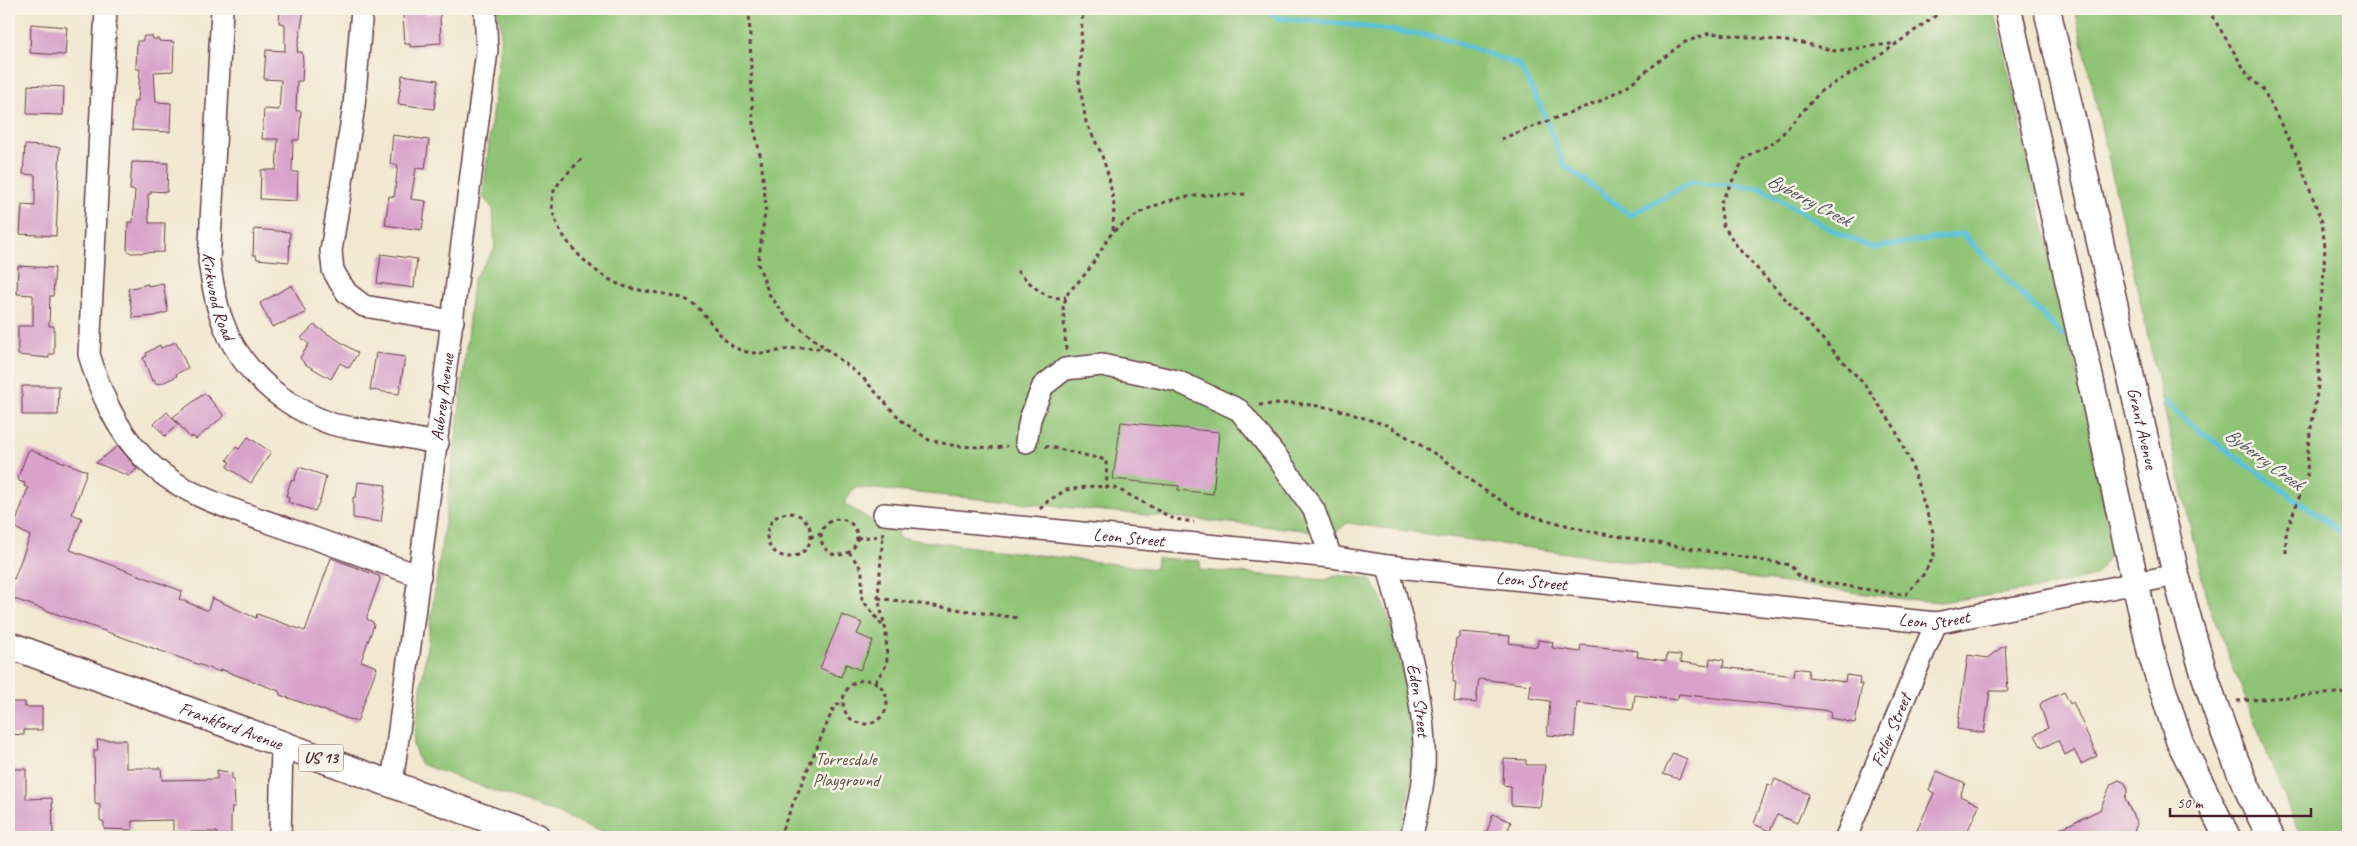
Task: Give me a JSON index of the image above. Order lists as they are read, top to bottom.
{
  "streets": {
    "main road": ["Grant Avenue", "Frankford Avenue", "US 13"],
    "street": [
      "Kirkwood Road",
      "Aubrey Avenue",
      "Leon Street",
      "Eden Street",
      "Fitler Street"
    ]
  },
  "crossings": [
    ["Kirkwood Road", "Aubrey Avenue"],
    ["Aubrey Avenue", "Frankford Avenue"],
    ["Grant Avenue", "Leon Street"],
    ["Leon Street", "Eden Street"],
    ["Leon Street", "Fitler Street"]
  ],
  "water": ["Byberry Creek"],
  "parks": ["Torresdale Playground"],
  "scale_bar": "50 m"
}
